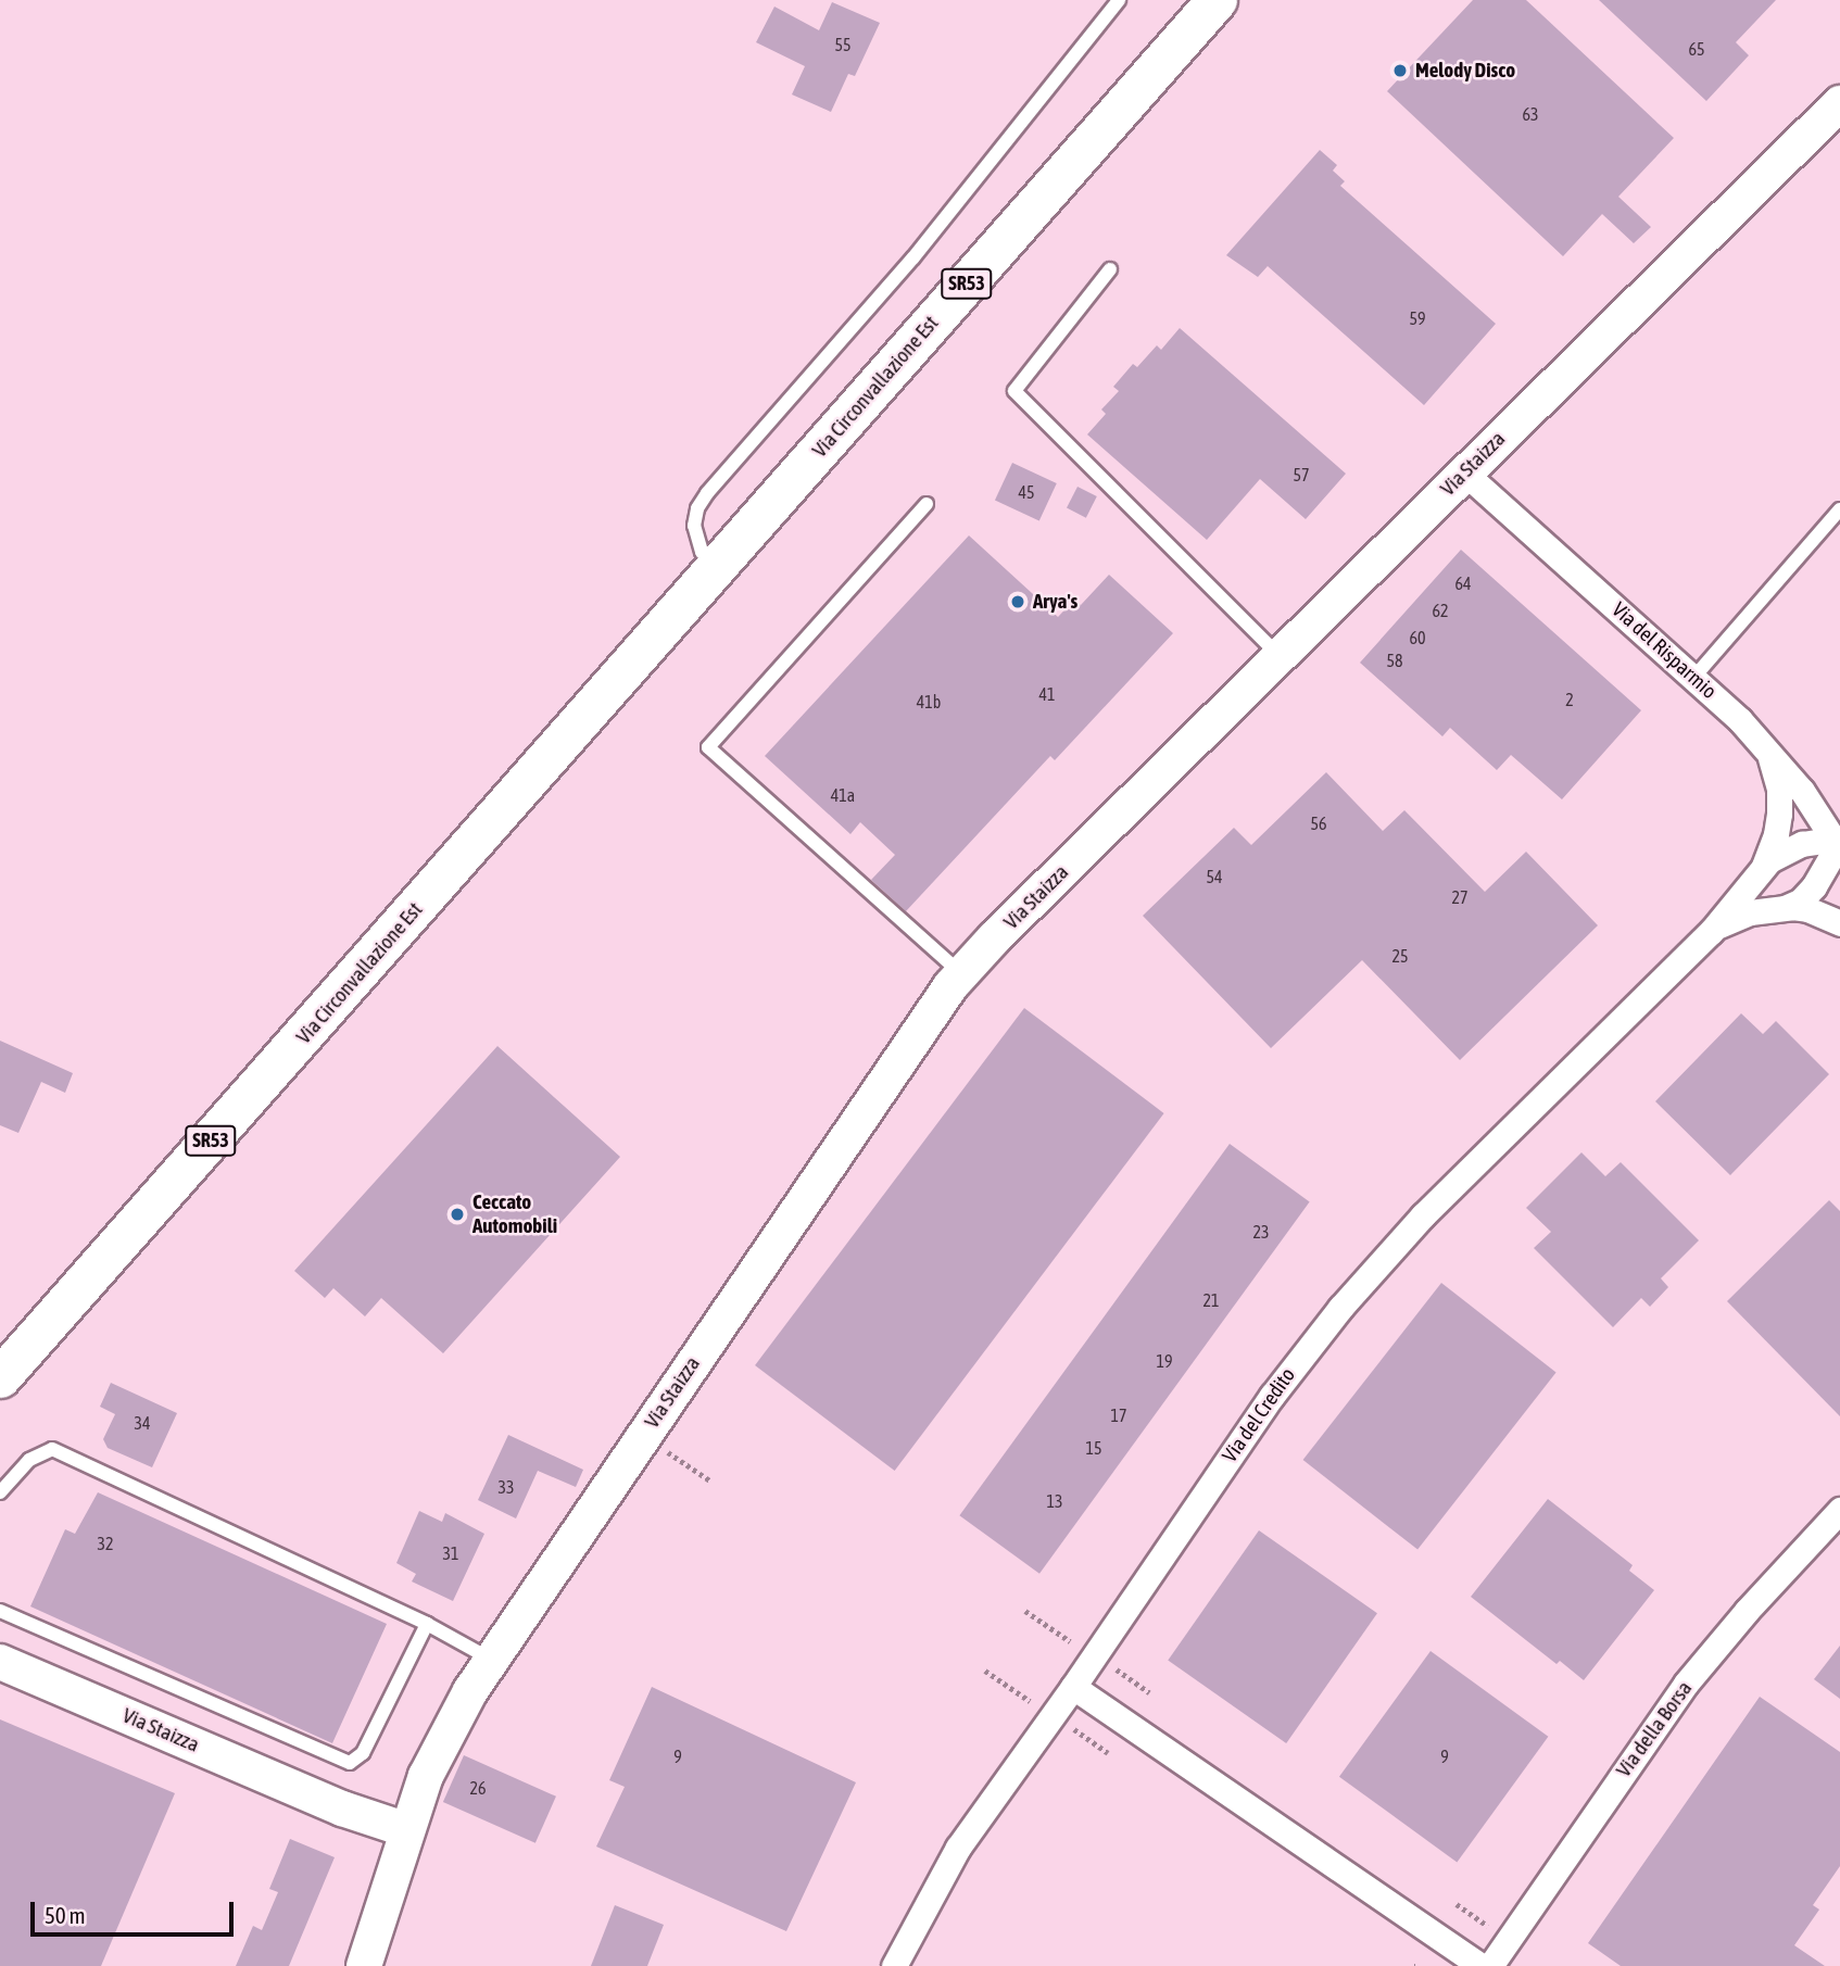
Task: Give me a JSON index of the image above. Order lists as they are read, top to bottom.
{
  "streets": {
    "main road": ["SR53", "Via Circonvallazione Est"],
    "street": [
      "Via Staizza",
      "Via del Risparmio",
      "Via del Credito",
      "Via della Borsa"
    ]
  },
  "crossings": [
    ["Via Staizza", "Via del Risparmio"],
    ["Via del Risparmio", "Via del Credito"]
  ],
  "places": ["Melody Disco", "Arya's", "Ceccato Automobili"],
  "house_numbers": [
    "55",
    "65",
    "63",
    "59",
    "57",
    "45",
    "64",
    "62",
    "60",
    "58",
    "41",
    "2",
    "41b",
    "41a",
    "56",
    "54",
    "27",
    "25",
    "23",
    "21",
    "19",
    "17",
    "34",
    "15",
    "33",
    "13",
    "32",
    "31",
    "9",
    "9",
    "26"
  ],
  "scale_bar": "50 m"
}
